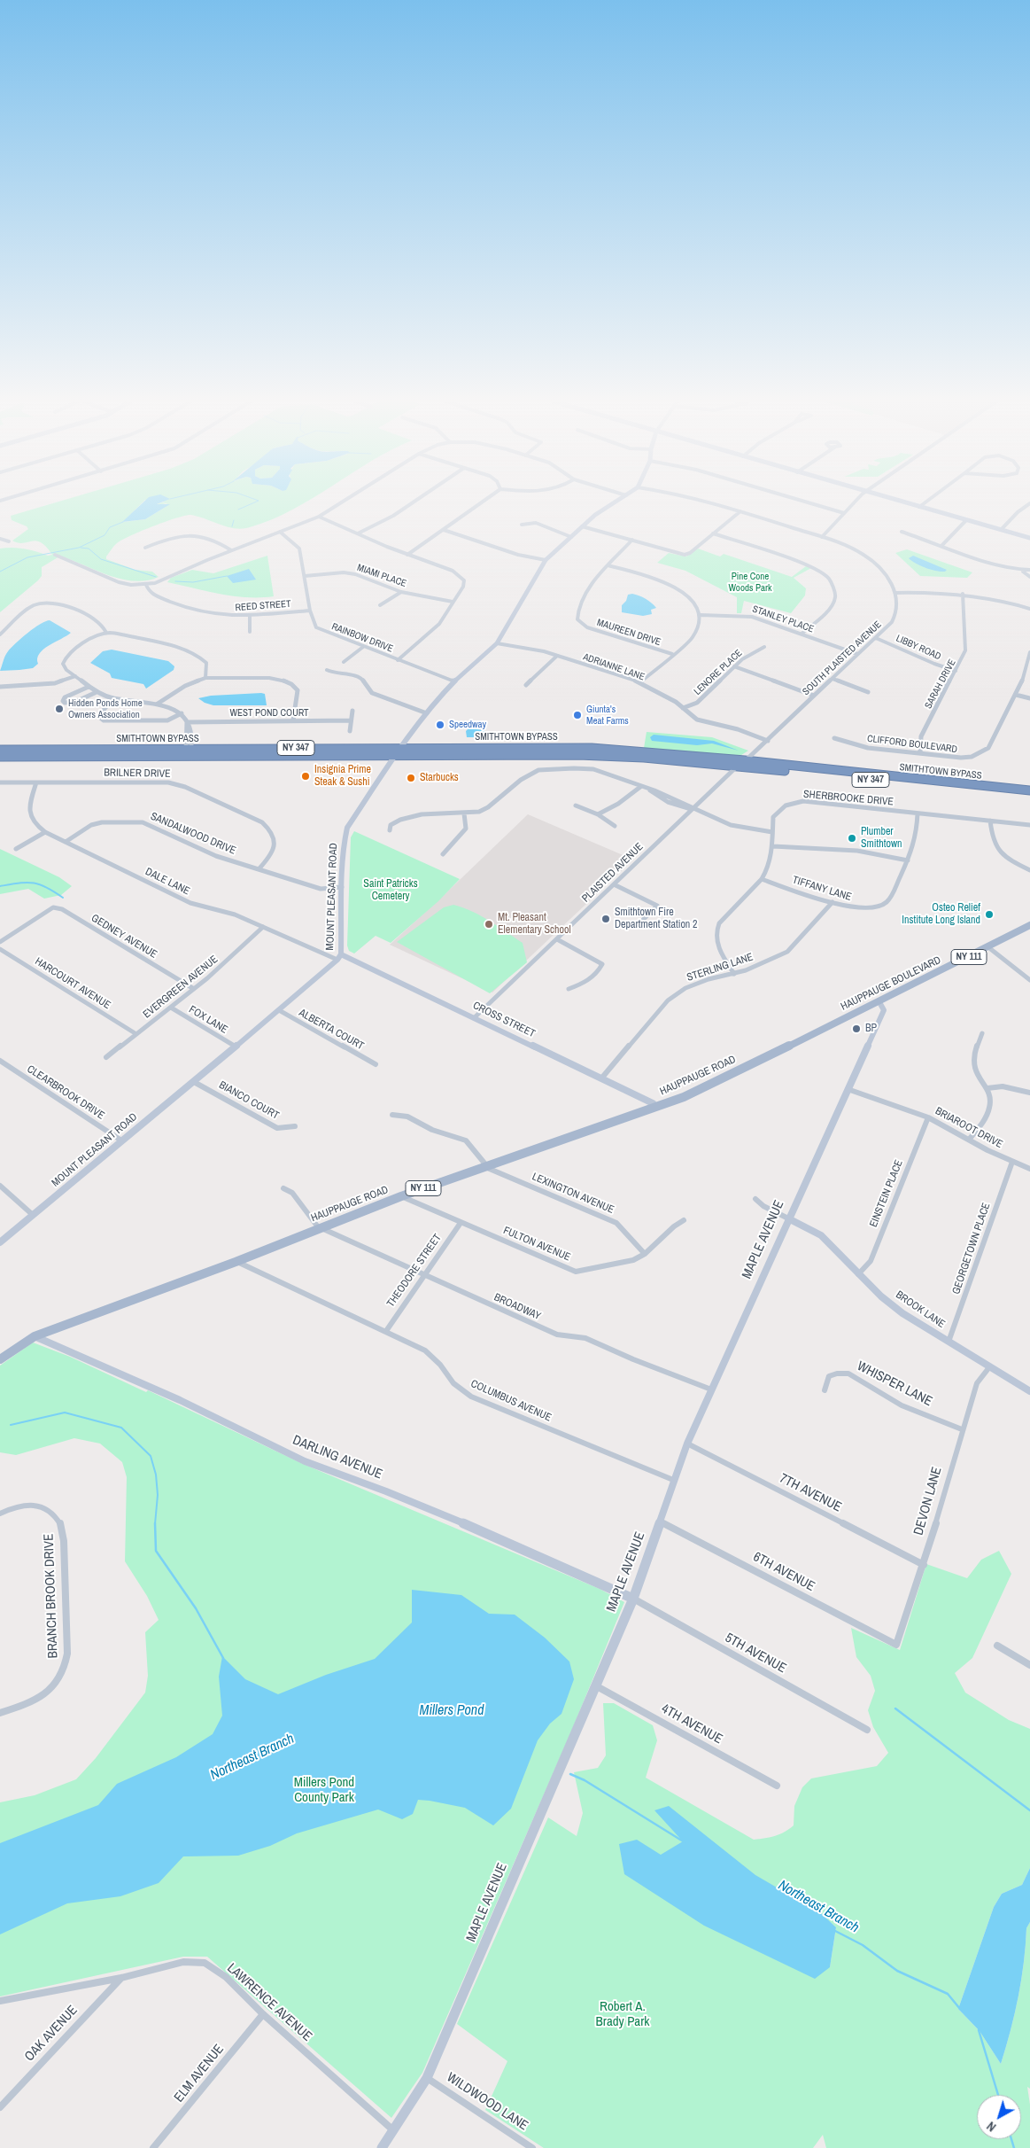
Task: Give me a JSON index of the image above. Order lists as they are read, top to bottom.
{
  "streets": {
    "highway": ["SMITHTOWN BYPASS", "NY 347"],
    "main road": ["NY 111", "HAUPPAUGE BOULEVARD", "HAUPPAUGE ROAD"],
    "street": [
      "MIAMI PLACE",
      "REED STREET",
      "STANLEY PLACE",
      "MAUREEN DRIVE",
      "RAINBOW DRIVE",
      "LIBBY ROAD",
      "SOUTH PLAISTED AVENUE",
      "ADRIANNE LANE",
      "LENORE PLACE",
      "SARAH DRIVE",
      "WEST POND COURT",
      "CLIFFORD BOULEVARD",
      "BRILNER DRIVE",
      "SHERBROOKE DRIVE",
      "SANDALWOOD DRIVE",
      "PLAISTED AVENUE",
      "DALE LANE",
      "TIFFANY LANE",
      "MOUNT PLEASANT ROAD",
      "GEDNEY AVENUE",
      "STERLING LANE",
      "HARCOURT AVENUE",
      "EVERGREEN AVENUE",
      "FOX LANE",
      "CROSS STREET",
      "ALBERTA COURT",
      "CLEARBROOK DRIVE",
      "BIANCO COURT",
      "BRIAROOT DRIVE",
      "LEXINGTON AVENUE",
      "EINSTEIN PLACE",
      "MAPLE AVENUE",
      "FULTON AVENUE",
      "GEORGETOWN PLACE",
      "THEODORE STREET",
      "BROADWAY",
      "BROOK LANE",
      "WHISPER LANE",
      "COLUMBUS AVENUE",
      "DARLING AVENUE",
      "7TH AVENUE",
      "DEVON LANE",
      "6TH AVENUE",
      "BRANCH BROOK DRIVE",
      "5TH AVENUE",
      "4TH AVENUE",
      "LAWRENCE AVENUE",
      "OAK AVENUE",
      "ELM AVENUE",
      "WILDWOOD LANE"
    ]
  },
  "crossings": [
    ["MIAMI PLACE", "RAINBOW DRIVE"],
    ["REED STREET", "RAINBOW DRIVE"],
    ["STANLEY PLACE", "SOUTH PLAISTED AVENUE"],
    ["RAINBOW DRIVE", "MOUNT PLEASANT ROAD"],
    ["LIBBY ROAD", "SOUTH PLAISTED AVENUE"],
    ["LIBBY ROAD", "SARAH DRIVE"],
    ["SOUTH PLAISTED AVENUE", "ADRIANNE LANE"],
    ["SOUTH PLAISTED AVENUE", "SMITHTOWN BYPASS"],
    ["SOUTH PLAISTED AVENUE", "PLAISTED AVENUE"],
    ["ADRIANNE LANE", "LENORE PLACE"],
    ["ADRIANNE LANE", "MOUNT PLEASANT ROAD"],
    ["SARAH DRIVE", "CLIFFORD BOULEVARD"],
    ["SMITHTOWN BYPASS", "PLAISTED AVENUE"],
    ["SMITHTOWN BYPASS", "MOUNT PLEASANT ROAD"],
    ["BRILNER DRIVE", "SANDALWOOD DRIVE"],
    ["BRILNER DRIVE", "DALE LANE"],
    ["SHERBROOKE DRIVE", "TIFFANY LANE"],
    ["SHERBROOKE DRIVE", "STERLING LANE"],
    ["SANDALWOOD DRIVE", "DALE LANE"],
    ["SANDALWOOD DRIVE", "MOUNT PLEASANT ROAD"],
    ["PLAISTED AVENUE", "CROSS STREET"],
    ["DALE LANE", "MOUNT PLEASANT ROAD"],
    ["DALE LANE", "EVERGREEN AVENUE"],
    ["DALE LANE", "CROSS STREET"],
    ["TIFFANY LANE", "STERLING LANE"],
    ["MOUNT PLEASANT ROAD", "FOX LANE"],
    ["MOUNT PLEASANT ROAD", "CROSS STREET"],
    ["MOUNT PLEASANT ROAD", "ALBERTA COURT"],
    ["MOUNT PLEASANT ROAD", "CLEARBROOK DRIVE"],
    ["MOUNT PLEASANT ROAD", "BIANCO COURT"],
    ["GEDNEY AVENUE", "EVERGREEN AVENUE"],
    ["STERLING LANE", "CROSS STREET"],
    ["HARCOURT AVENUE", "EVERGREEN AVENUE"],
    ["HAUPPAUGE BOULEVARD", "HAUPPAUGE ROAD"],
    ["HAUPPAUGE BOULEVARD", "MAPLE AVENUE"],
    ["EVERGREEN AVENUE", "FOX LANE"],
    ["CROSS STREET", "HAUPPAUGE ROAD"],
    ["HAUPPAUGE ROAD", "LEXINGTON AVENUE"],
    ["HAUPPAUGE ROAD", "FULTON AVENUE"],
    ["HAUPPAUGE ROAD", "BROADWAY"],
    ["HAUPPAUGE ROAD", "COLUMBUS AVENUE"],
    ["HAUPPAUGE ROAD", "DARLING AVENUE"],
    ["BRIAROOT DRIVE", "EINSTEIN PLACE"],
    ["BRIAROOT DRIVE", "MAPLE AVENUE"],
    ["BRIAROOT DRIVE", "GEORGETOWN PLACE"],
    ["LEXINGTON AVENUE", "FULTON AVENUE"],
    ["EINSTEIN PLACE", "BROOK LANE"],
    ["MAPLE AVENUE", "BROADWAY"],
    ["MAPLE AVENUE", "BROOK LANE"],
    ["MAPLE AVENUE", "COLUMBUS AVENUE"],
    ["MAPLE AVENUE", "DARLING AVENUE"],
    ["MAPLE AVENUE", "7TH AVENUE"],
    ["MAPLE AVENUE", "6TH AVENUE"],
    ["MAPLE AVENUE", "5TH AVENUE"],
    ["MAPLE AVENUE", "4TH AVENUE"],
    ["MAPLE AVENUE", "LAWRENCE AVENUE"],
    ["MAPLE AVENUE", "WILDWOOD LANE"],
    ["FULTON AVENUE", "THEODORE STREET"],
    ["GEORGETOWN PLACE", "BROOK LANE"],
    ["THEODORE STREET", "BROADWAY"],
    ["THEODORE STREET", "COLUMBUS AVENUE"],
    ["BROOK LANE", "DEVON LANE"],
    ["WHISPER LANE", "DEVON LANE"],
    ["DARLING AVENUE", "5TH AVENUE"],
    ["7TH AVENUE", "DEVON LANE"],
    ["DEVON LANE", "6TH AVENUE"],
    ["LAWRENCE AVENUE", "OAK AVENUE"],
    ["LAWRENCE AVENUE", "ELM AVENUE"]
  ],
  "water": ["Millers Pond", "Northeast Branch"],
  "parks": [
    "Pine Cone Woods Park",
    "Saint Patricks Cemetery",
    "Millers Pond County Park",
    "Robert A. Brady Park"
  ],
  "places": [
    "Hidden Ponds Home Owners Association",
    "Giunta's Meat Farms",
    "Speedway",
    "Insignia Prime Steak & Sushi",
    "Starbucks",
    "Plumber Smithtown",
    "Osteo Relief Institute Long Island",
    "Smithtown Fire Department Station 2",
    "Mt. Pleasant Elementary School",
    "BP"
  ],
  "north": "bottom left"
}
